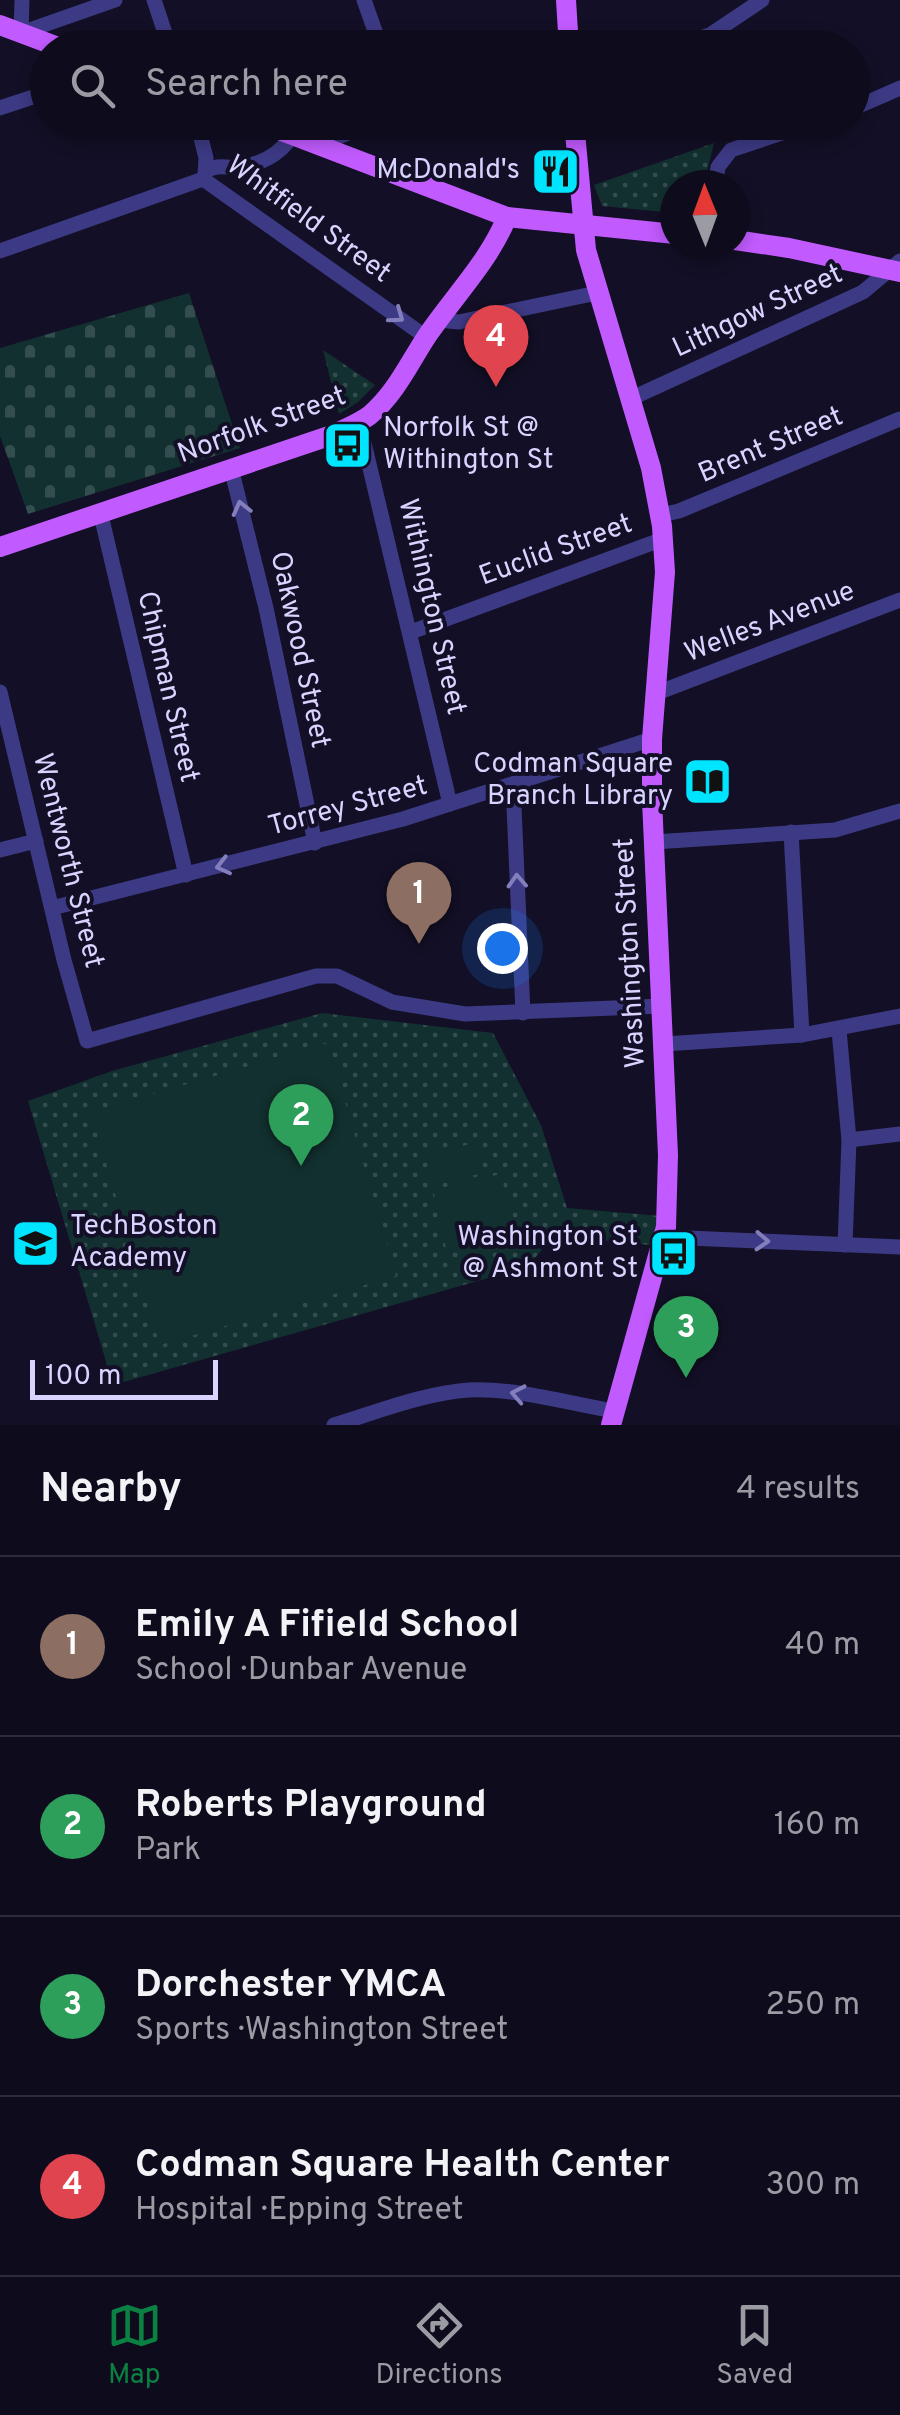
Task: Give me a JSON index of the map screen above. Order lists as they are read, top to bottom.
{
  "streets": {
    "main road": ["Norfolk Street", "Washington Street"],
    "street": [
      "Whitfield Street",
      "Lithgow Street",
      "Brent Street",
      "Euclid Street",
      "Withington Street",
      "Welles Avenue",
      "Oakwood Street",
      "Chipman Street",
      "Torrey Street",
      "Wentworth Street"
    ]
  },
  "crossings": [
    ["Whitfield Street", "Norfolk Street"],
    ["Lithgow Street", "Washington Street"],
    ["Norfolk Street", "Withington Street"],
    ["Norfolk Street", "Oakwood Street"],
    ["Norfolk Street", "Chipman Street"],
    ["Brent Street", "Washington Street"],
    ["Euclid Street", "Withington Street"],
    ["Euclid Street", "Washington Street"],
    ["Withington Street", "Torrey Street"],
    ["Welles Avenue", "Washington Street"],
    ["Oakwood Street", "Torrey Street"],
    ["Chipman Street", "Torrey Street"],
    ["Torrey Street", "Wentworth Street"],
    ["Torrey Street", "Washington Street"]
  ],
  "one_way": ["Whitfield Street", "Oakwood Street"],
  "places": {
    "restaurant": ["McDonald's"],
    "bus stop": ["Norfolk St @ Withington St", "Washington St @ Ashmont St"],
    "library": ["Codman Square Branch Library"],
    "school or university": ["TechBoston Academy"]
  },
  "scale_bar": "100 m",
  "north": "top",
  "page": {
    "search": "Search here",
    "pins": [
      "4",
      "1",
      "2",
      "3"
    ],
    "scale": "100 m",
    "heading": ["Nearby", "4 results"],
    "list": [
      {
        "mark": "1",
        "name": "Emily A Fifield School",
        "note": "School · Dunbar Avenue",
        "value": "40 m"
      },
      {
        "mark": "2",
        "name": "Roberts Playground",
        "note": "Park",
        "value": "160 m"
      },
      {
        "mark": "3",
        "name": "Dorchester YMCA",
        "note": "Sports · Washington Street",
        "value": "250 m"
      },
      {
        "mark": "4",
        "name": "Codman Square Health Center",
        "note": "Hospital · Epping Street",
        "value": "300 m"
      }
    ],
    "nav": ["Map", "Directions", "Saved"]
  }
}
